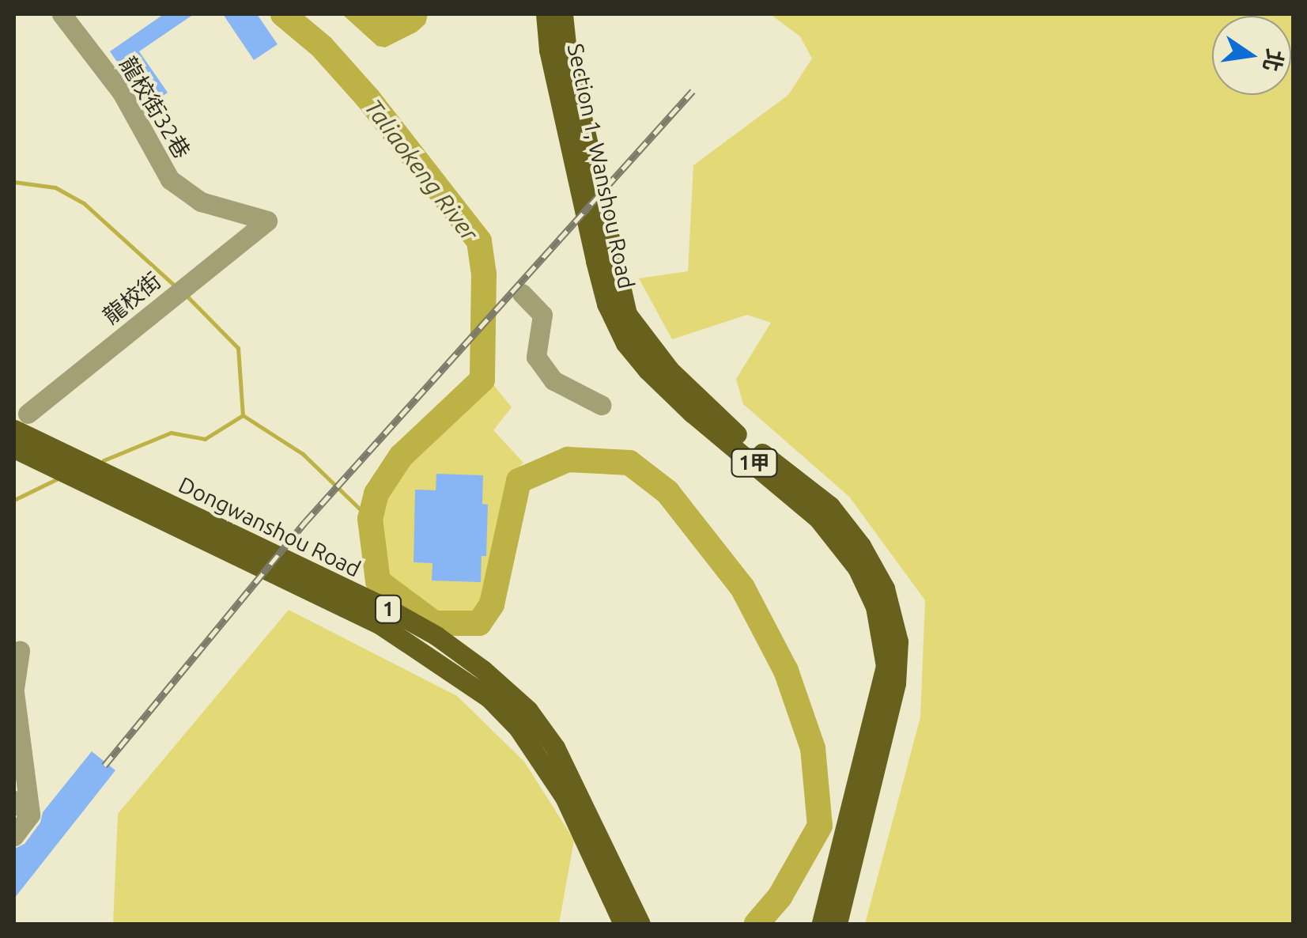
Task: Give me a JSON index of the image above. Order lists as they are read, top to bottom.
{
  "streets": {
    "main road": [
      "Section 1, Wanshou Road",
      "1甲",
      "Dongwanshou Road",
      "1"
    ],
    "street": ["龍校街32巷", "龍校街"]
  },
  "crossings": [
    ["龍校街32巷", "龍校街"],
    ["龍校街", "Dongwanshou Road"]
  ],
  "water": ["Taliaokeng River"],
  "north": "right"
}
